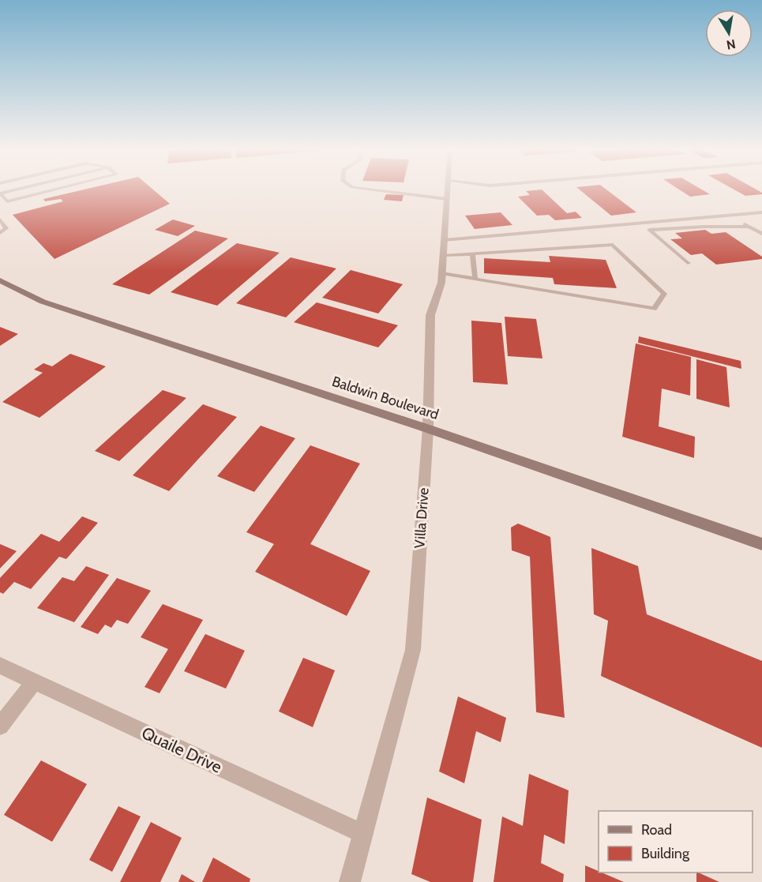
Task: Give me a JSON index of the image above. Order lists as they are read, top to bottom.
{
  "streets": {
    "main road": ["Baldwin Boulevard"],
    "street": ["Villa Drive", "Quaile Drive"]
  },
  "crossings": [
    ["Baldwin Boulevard", "Villa Drive"],
    ["Villa Drive", "Quaile Drive"]
  ],
  "legend": ["Road", "Building"],
  "north": "bottom"
}
